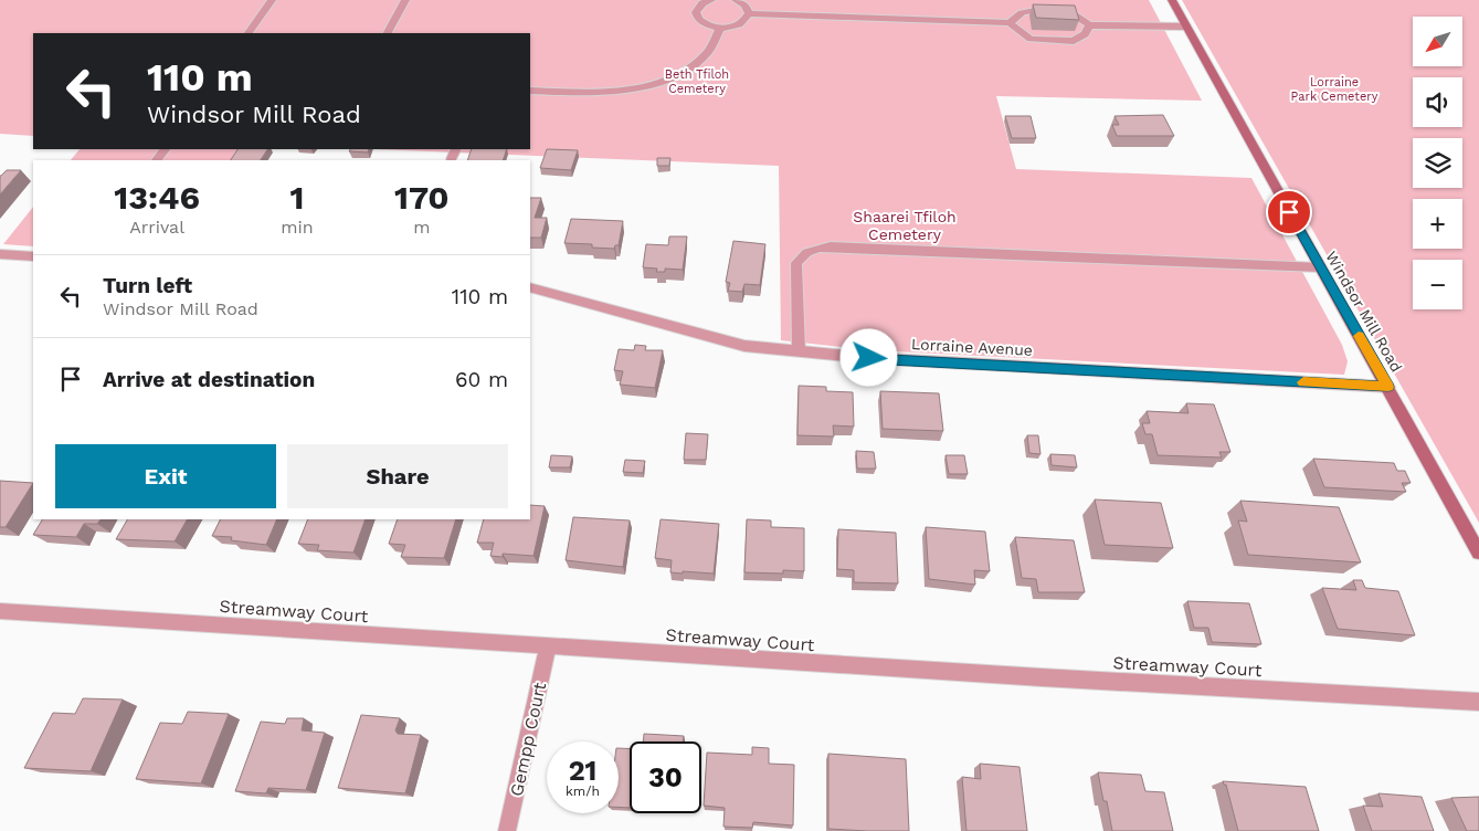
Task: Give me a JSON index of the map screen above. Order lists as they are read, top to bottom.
{
  "streets": {
    "main road": ["Windsor Mill Road"],
    "street": ["Lorraine Avenue", "Streamway Court", "Gempp Court"]
  },
  "crossings": [
    ["Windsor Mill Road", "Lorraine Avenue"],
    ["Streamway Court", "Gempp Court"]
  ],
  "parks": ["Beth Tfiloh Cemetery", "Lorraine Park Cemetery", "Shaarei Tfiloh Cemetery"],
  "north": "bottom left",
  "page": {
    "map_buttons": ["+", "−"],
    "turn": ["110 m", "Windsor Mill Road"],
    "eta": [
      "13:46",
      "Arrival",
      "1",
      "min",
      "170",
      "m"
    ],
    "list": [
      {
        "name": "Turn left",
        "note": "Windsor Mill Road",
        "value": "110 m"
      },
      {
        "name": "Arrive at destination",
        "value": "60 m"
      }
    ],
    "buttons": ["Exit", "Share"],
    "speed": "21 km/h",
    "limit": "30"
  }
}
